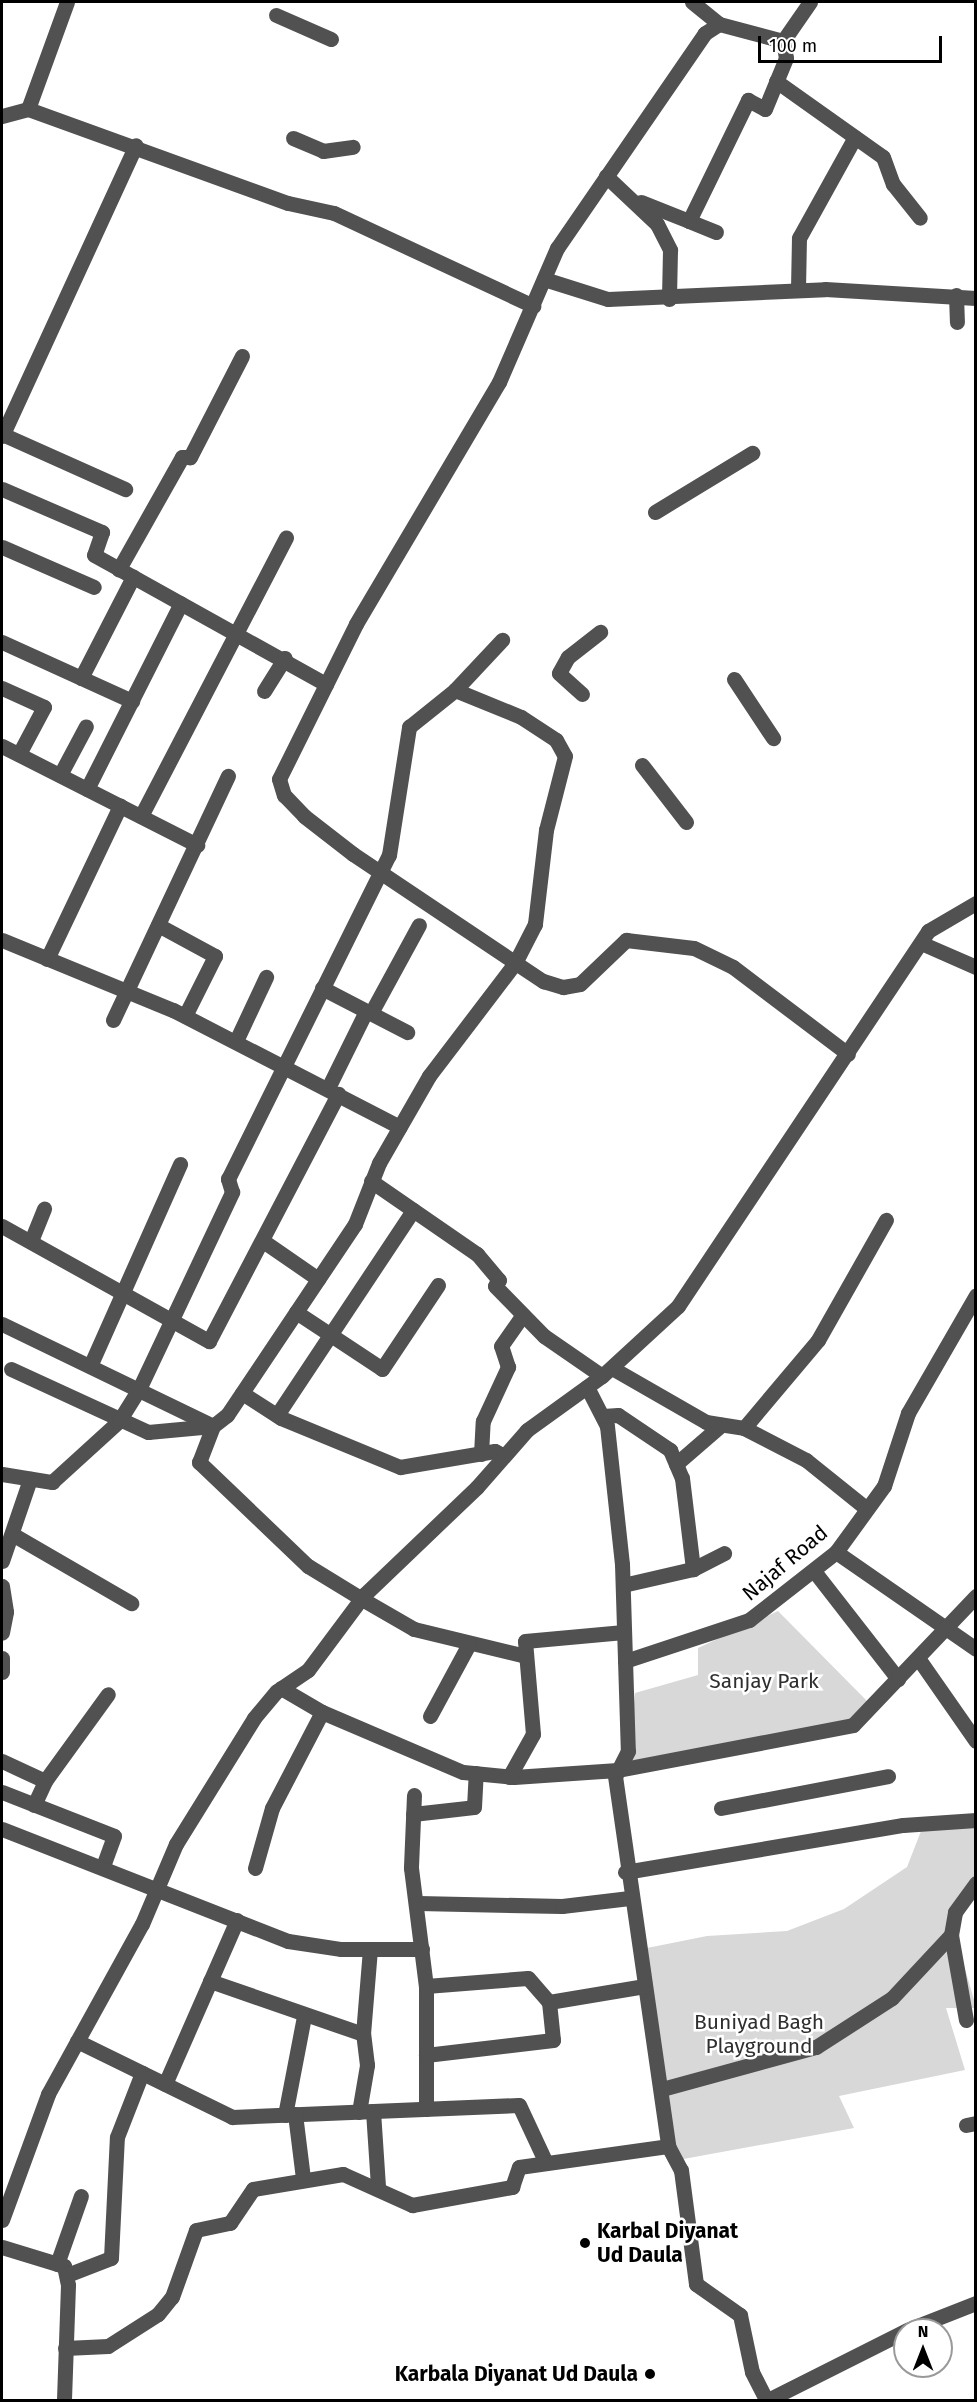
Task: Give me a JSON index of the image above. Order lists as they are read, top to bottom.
{
  "streets": {
    "street": ["Najaf Road"]
  },
  "parks": ["Sanjay Park", "Buniyad Bagh Playground"],
  "places": ["Karbal Diyanat Ud Daula", "Karbala Diyanat Ud Daula"],
  "scale_bar": "100 m",
  "north": "top"
}
